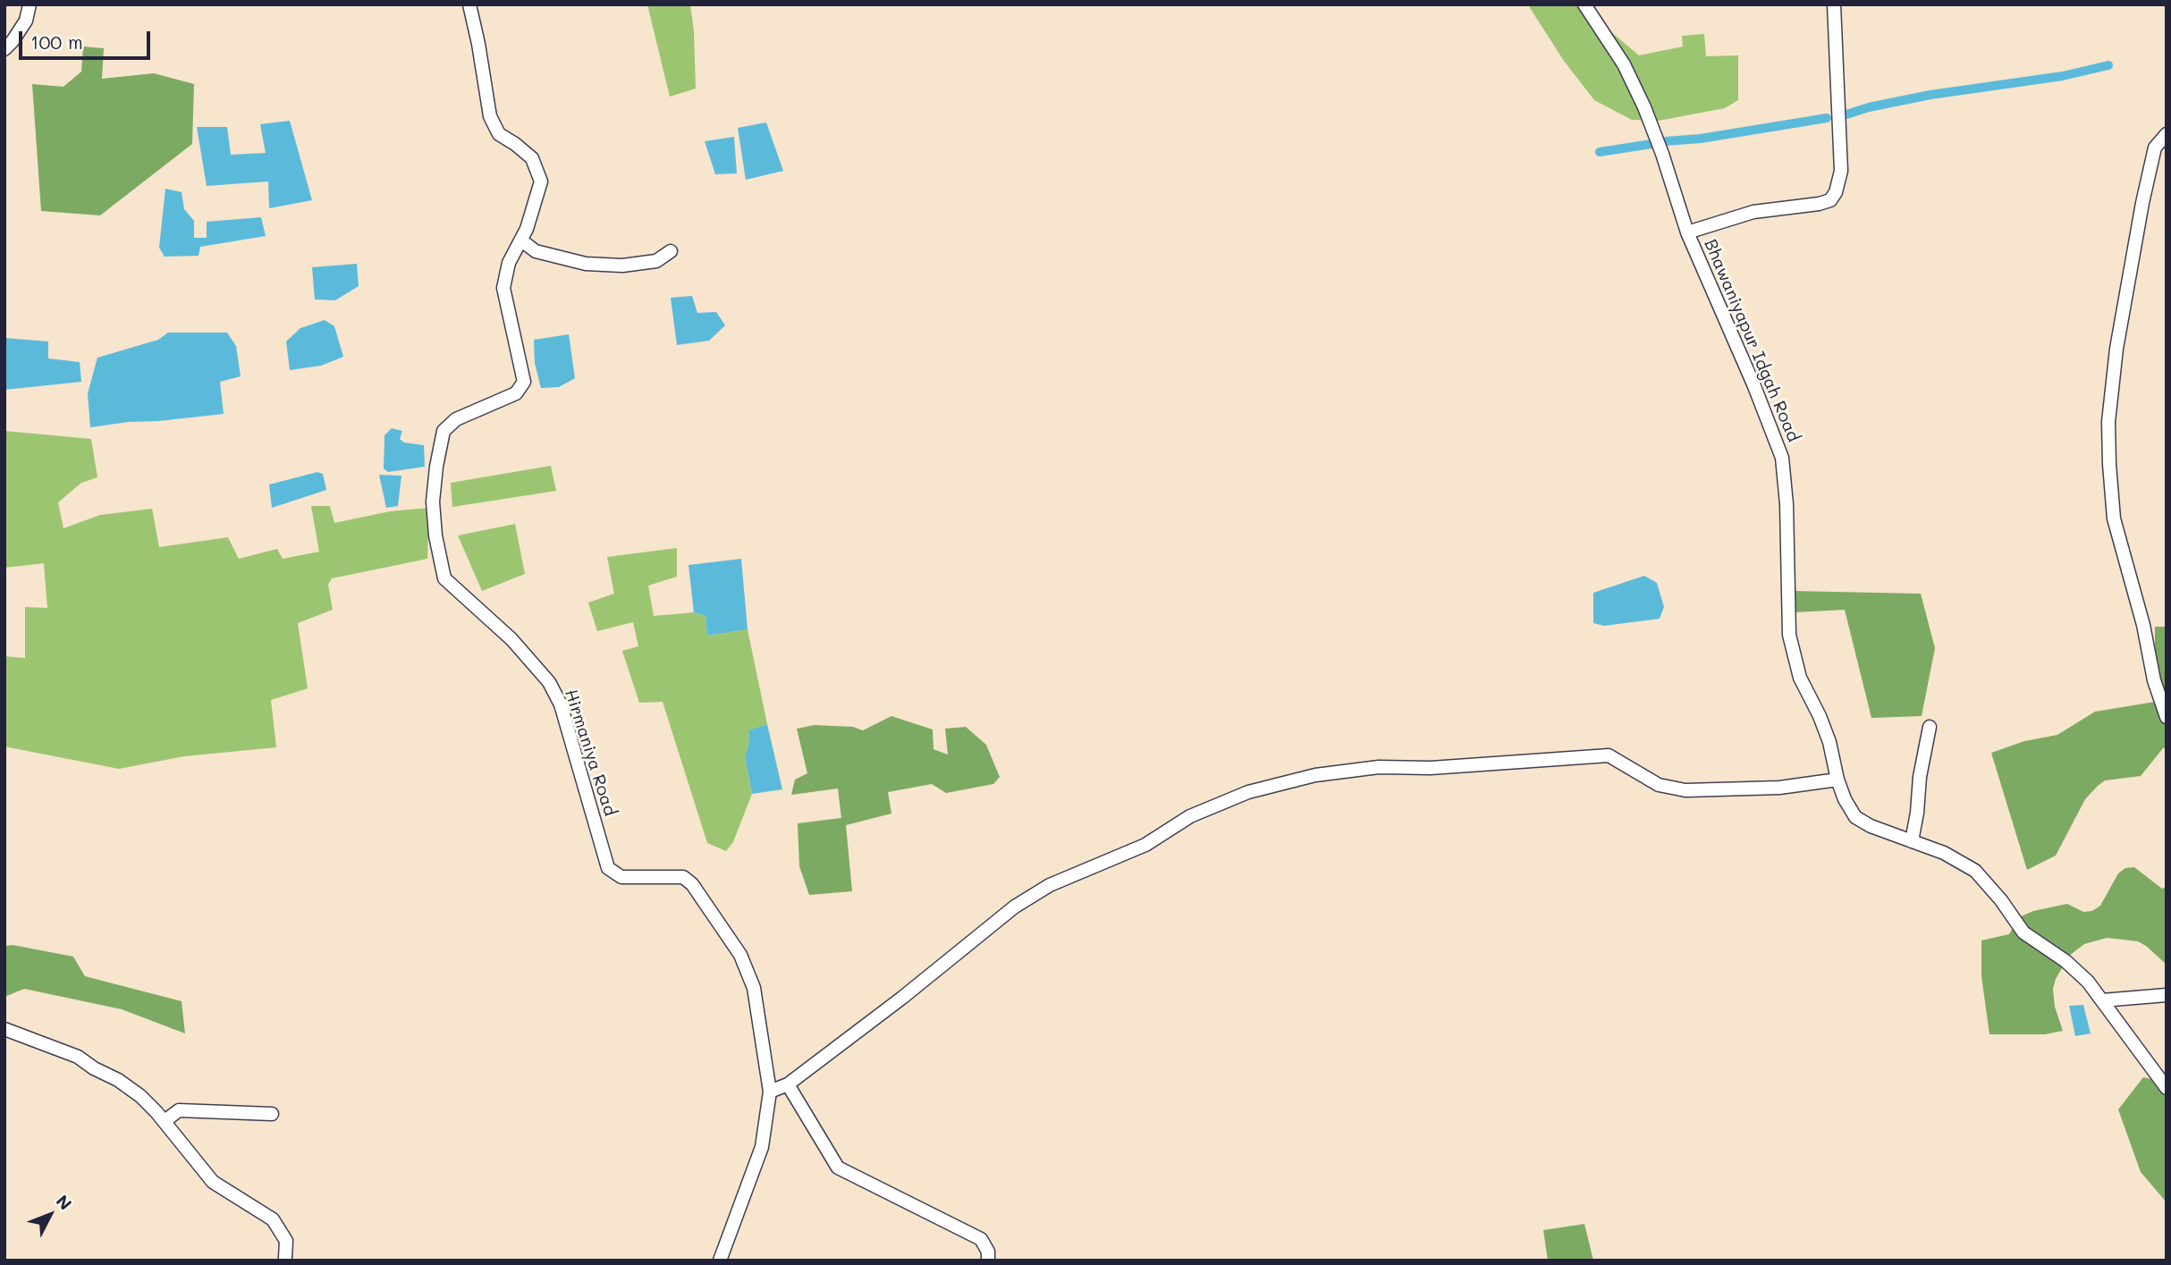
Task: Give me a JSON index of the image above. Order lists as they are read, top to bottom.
{
  "streets": {
    "street": ["Bhawaniyapur Idgah Road", "Hirmaniya Road"]
  },
  "scale_bar": "100 m",
  "north": "top right"
}
